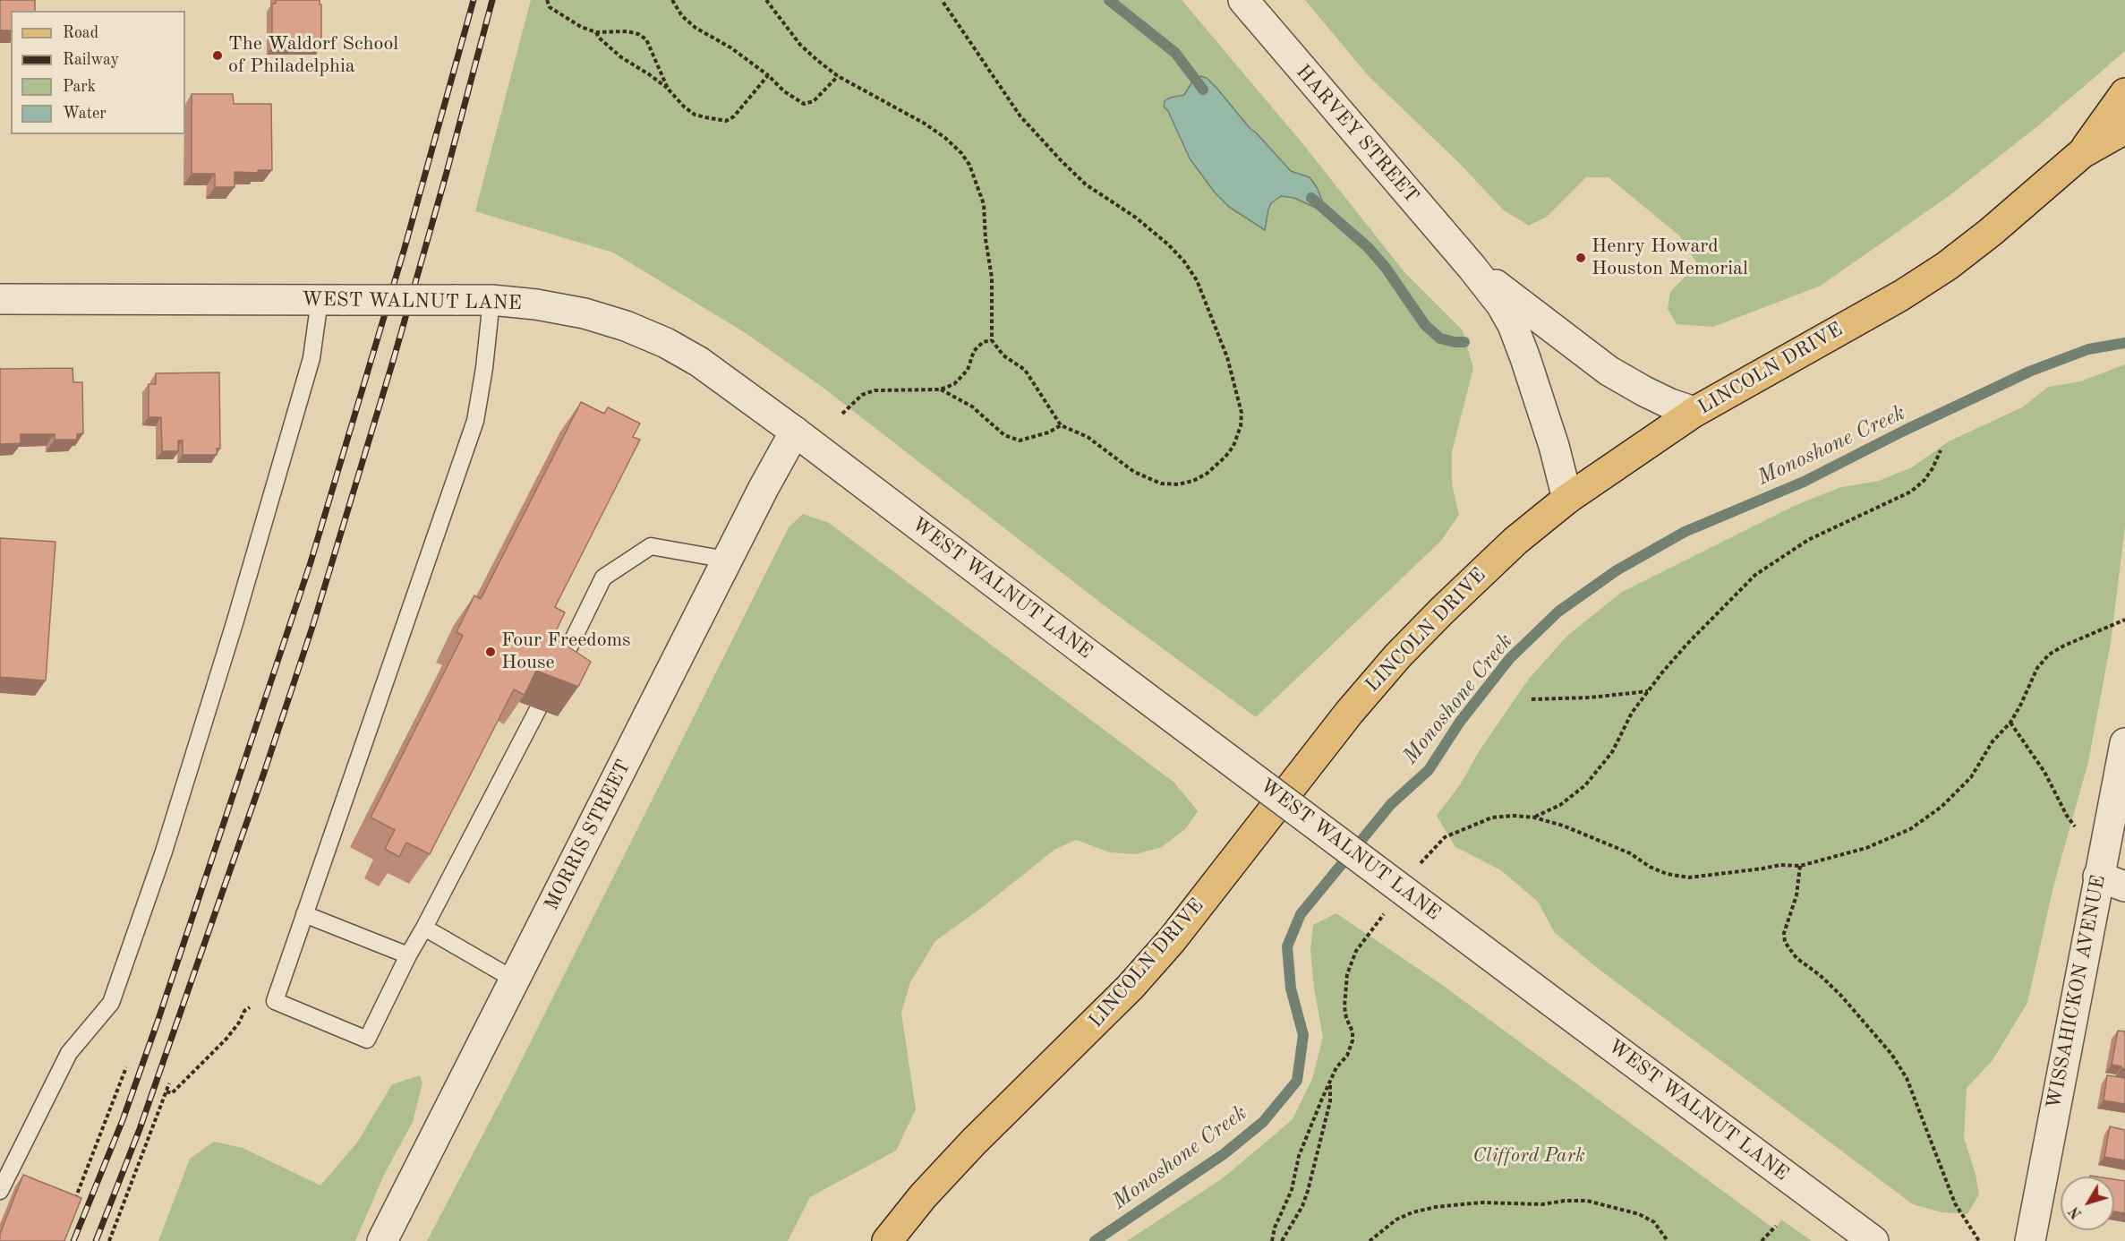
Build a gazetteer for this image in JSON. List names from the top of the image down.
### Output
{
  "streets": {
    "main road": ["LINCOLN DRIVE"],
    "street": [
      "HARVEY STREET",
      "WEST WALNUT LANE",
      "MORRIS STREET",
      "WISSAHICKON AVENUE"
    ]
  },
  "crossings": [
    ["HARVEY STREET", "LINCOLN DRIVE"],
    ["WEST WALNUT LANE", "MORRIS STREET"]
  ],
  "water": ["Monoshone Creek"],
  "parks": ["Clifford Park"],
  "places": ["The Waldorf School of Philadelphia", "Henry Howard Houston Memorial", "Four Freedoms House"],
  "legend": [
    "Road",
    "Railway",
    "Park",
    "Water"
  ],
  "north": "bottom left"
}
